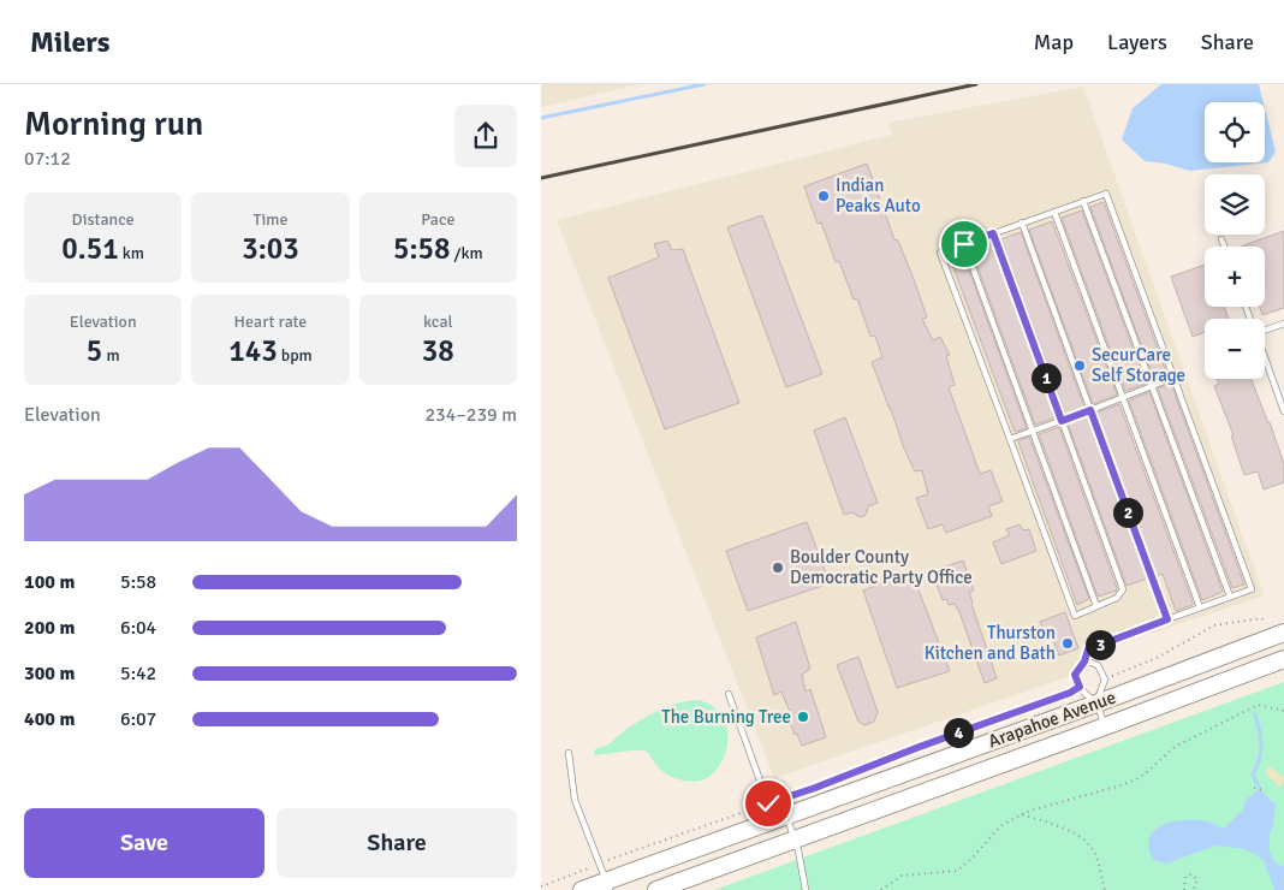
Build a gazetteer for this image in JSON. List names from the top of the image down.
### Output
{
  "streets": {
    "main road": ["Arapahoe Avenue"]
  },
  "places": [
    "Indian Peaks Auto",
    "SecurCare Self Storage",
    "Boulder County Democratic Party Office",
    "Thurston Kitchen and Bath",
    "The Burning Tree"
  ],
  "page": {
    "header": "Milers",
    "nav": ["Map", "Layers", "Share"],
    "heading": ["Morning run", "07:12"],
    "map_buttons": ["+", "−"],
    "stats": [
      ["Distance", "0.51 km"],
      ["Time", "3:03"],
      ["Pace", "5:58 /km"],
      ["Elevation", "5 m"],
      ["Heart rate", "143 bpm"],
      ["kcal", "38"]
    ],
    "pins": [
      "1",
      "2",
      "3",
      "4"
    ],
    "chart": ["Elevation", "234–239 m"],
    "list": [
      {
        "name": "100 m",
        "note": "5:58"
      },
      {
        "name": "200 m",
        "note": "6:04"
      },
      {
        "name": "300 m",
        "note": "5:42"
      },
      {
        "name": "400 m",
        "note": "6:07"
      }
    ],
    "buttons": ["Save", "Share"]
  }
}
